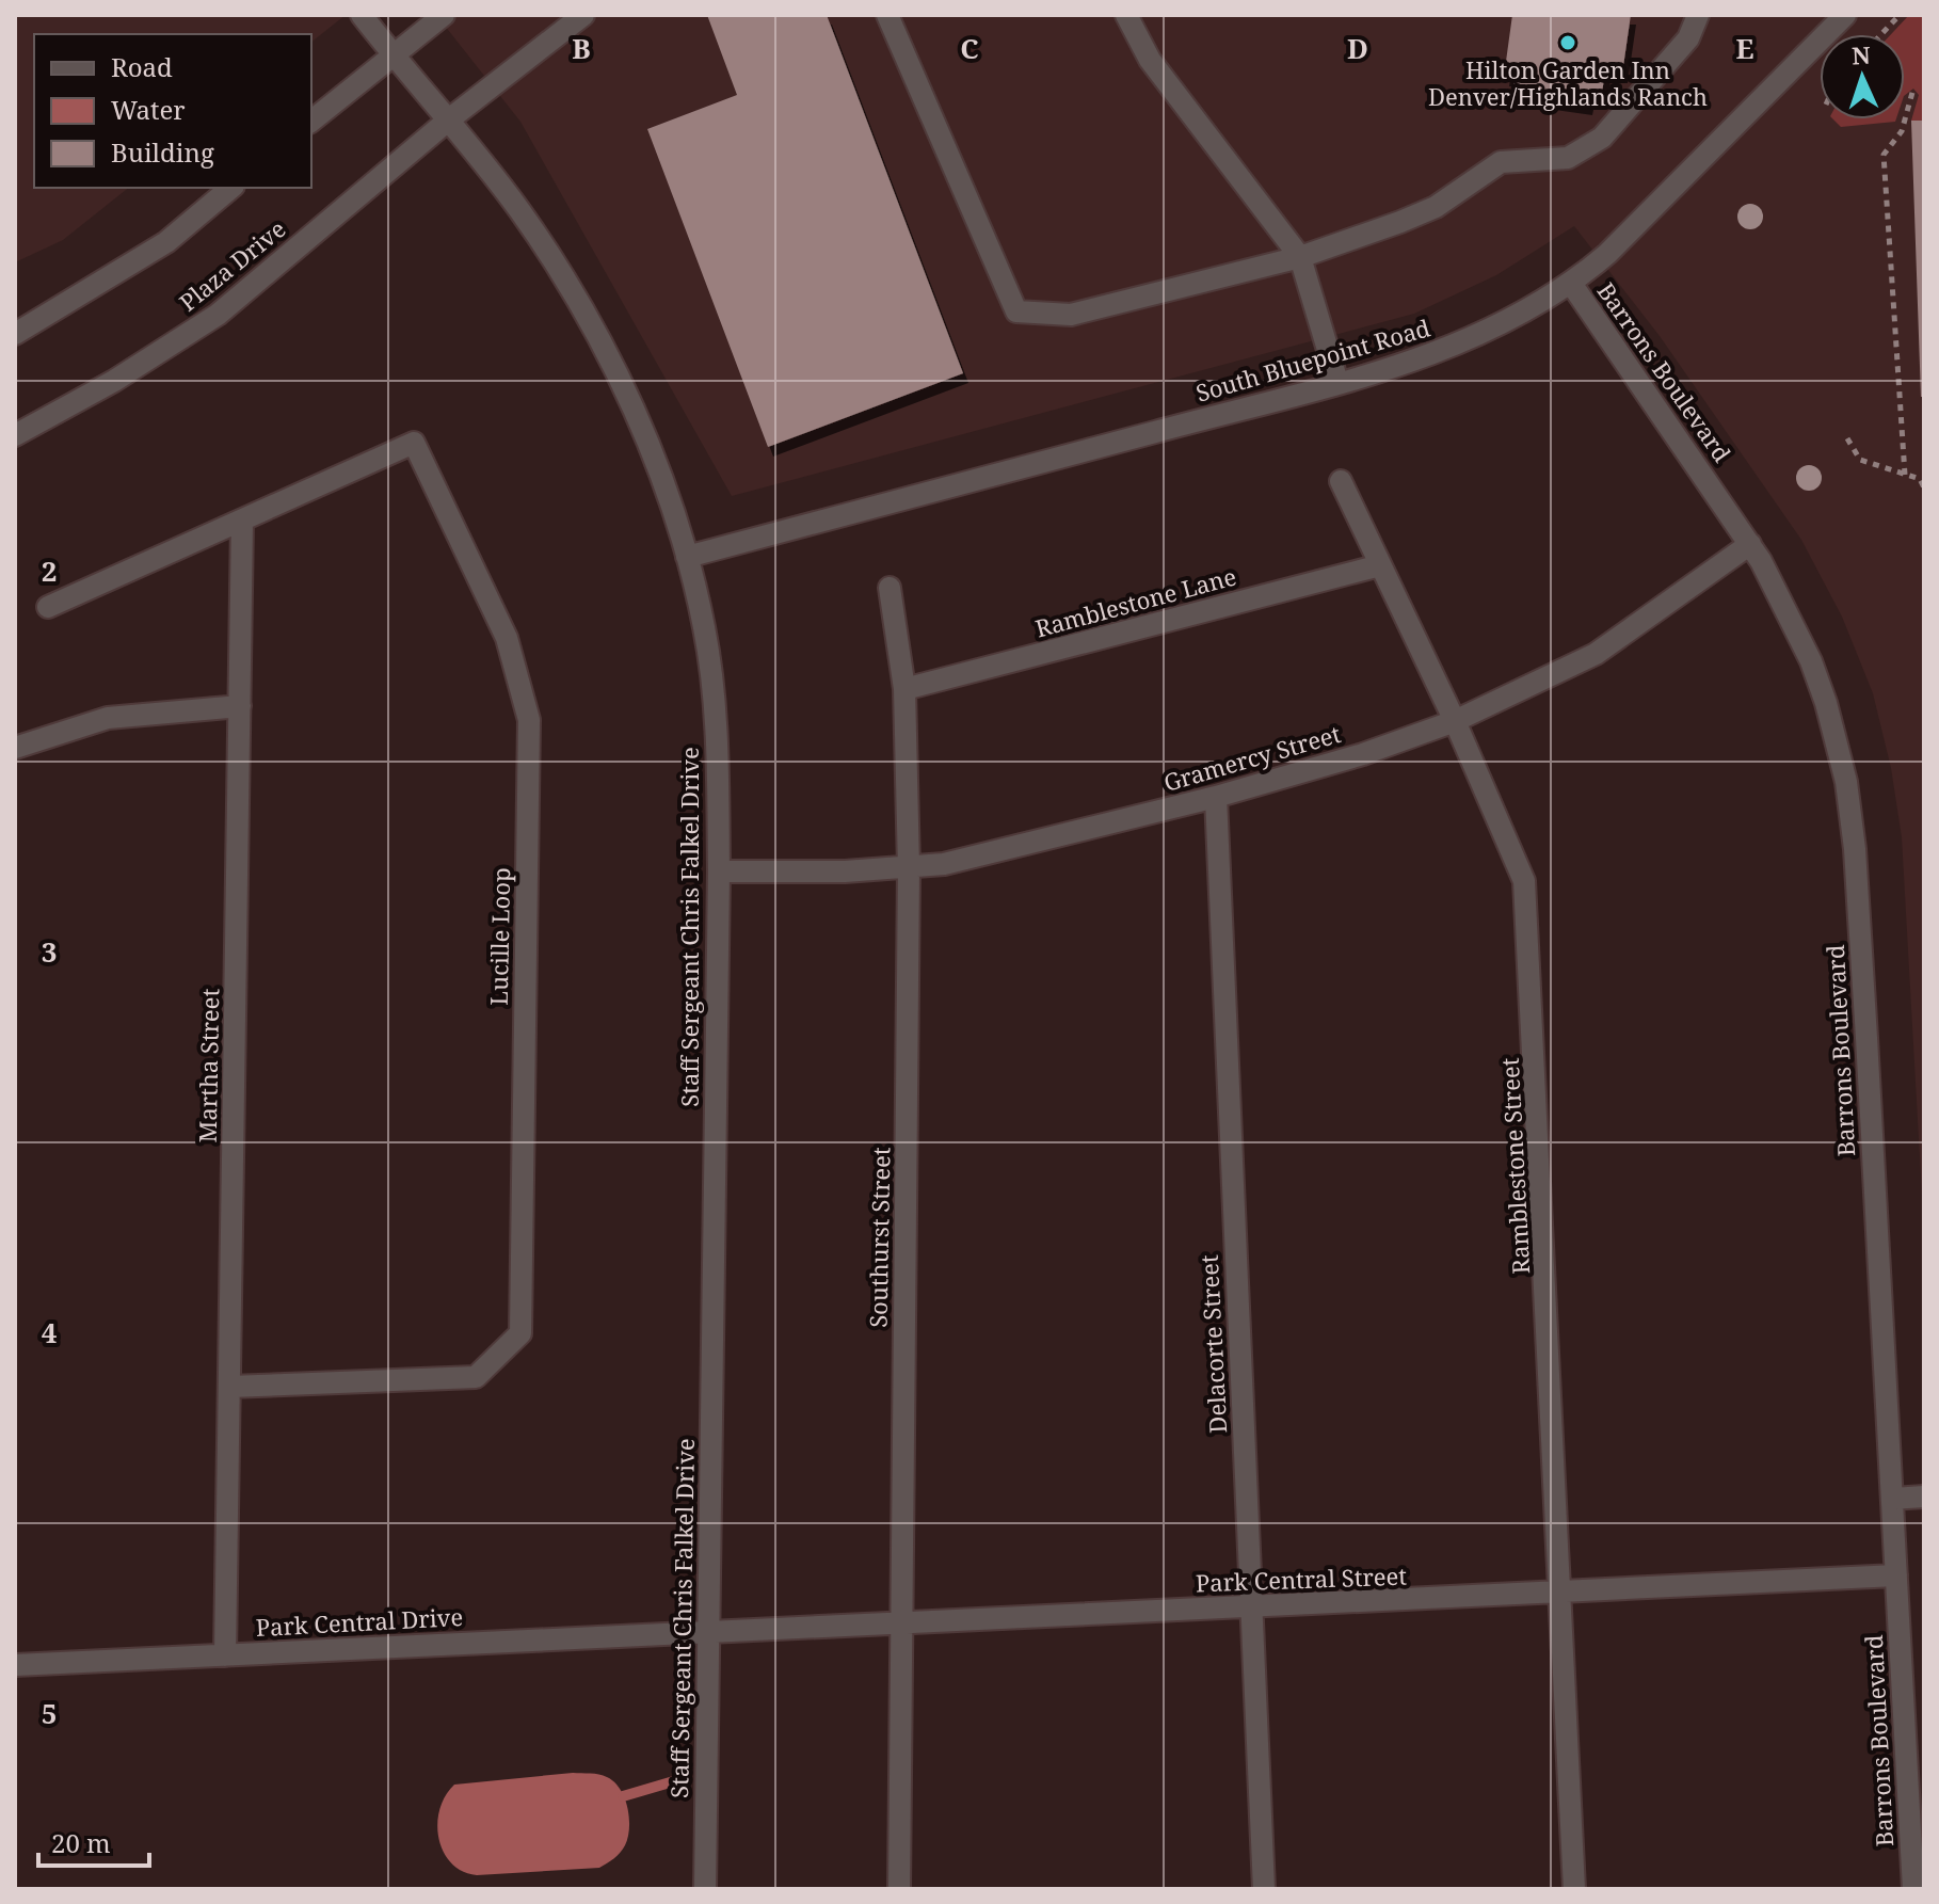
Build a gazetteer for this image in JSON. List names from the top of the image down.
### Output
{
  "streets": {
    "street": [
      "Plaza Drive",
      "South Bluepoint Road",
      "Barrons Boulevard",
      "Ramblestone Lane",
      "Gramercy Street",
      "Staff Sergeant Chris Falkel Drive",
      "Lucille Loop",
      "Martha Street",
      "Ramblestone Street",
      "Southurst Street",
      "Delacorte Street",
      "Park Central Street",
      "Park Central Drive"
    ]
  },
  "crossings": [
    ["Plaza Drive", "Staff Sergeant Chris Falkel Drive"],
    ["South Bluepoint Road", "Barrons Boulevard"],
    ["South Bluepoint Road", "Staff Sergeant Chris Falkel Drive"],
    ["Barrons Boulevard", "Gramercy Street"],
    ["Barrons Boulevard", "Park Central Street"],
    ["Ramblestone Lane", "Ramblestone Street"],
    ["Ramblestone Lane", "Southurst Street"],
    ["Gramercy Street", "Staff Sergeant Chris Falkel Drive"],
    ["Gramercy Street", "Ramblestone Street"],
    ["Gramercy Street", "Southurst Street"],
    ["Gramercy Street", "Delacorte Street"],
    ["Staff Sergeant Chris Falkel Drive", "Park Central Street"],
    ["Staff Sergeant Chris Falkel Drive", "Park Central Drive"],
    ["Lucille Loop", "Martha Street"],
    ["Martha Street", "Park Central Drive"],
    ["Ramblestone Street", "Park Central Street"],
    ["Southurst Street", "Park Central Street"],
    ["Delacorte Street", "Park Central Street"],
    ["Park Central Street", "Park Central Drive"]
  ],
  "places": ["Hilton Garden Inn Denver/Highlands Ranch"],
  "legend": ["Road", "Water", "Building"],
  "scale_bar": "20 m",
  "north": "top",
  "grid": {
    "columns": [
      "B",
      "C",
      "D",
      "E"
    ],
    "rows": [
      "2",
      "3",
      "4",
      "5"
    ]
  }
}
